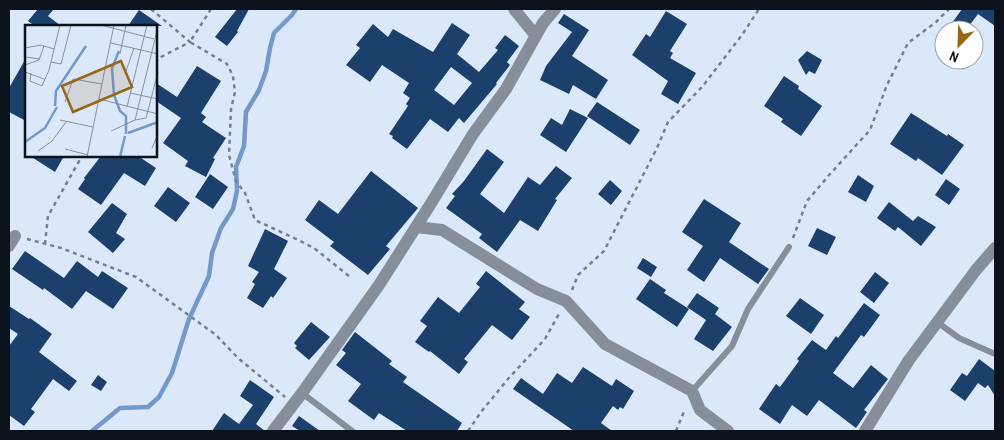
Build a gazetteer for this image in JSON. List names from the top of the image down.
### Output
{
  "north": "bottom left"
}
